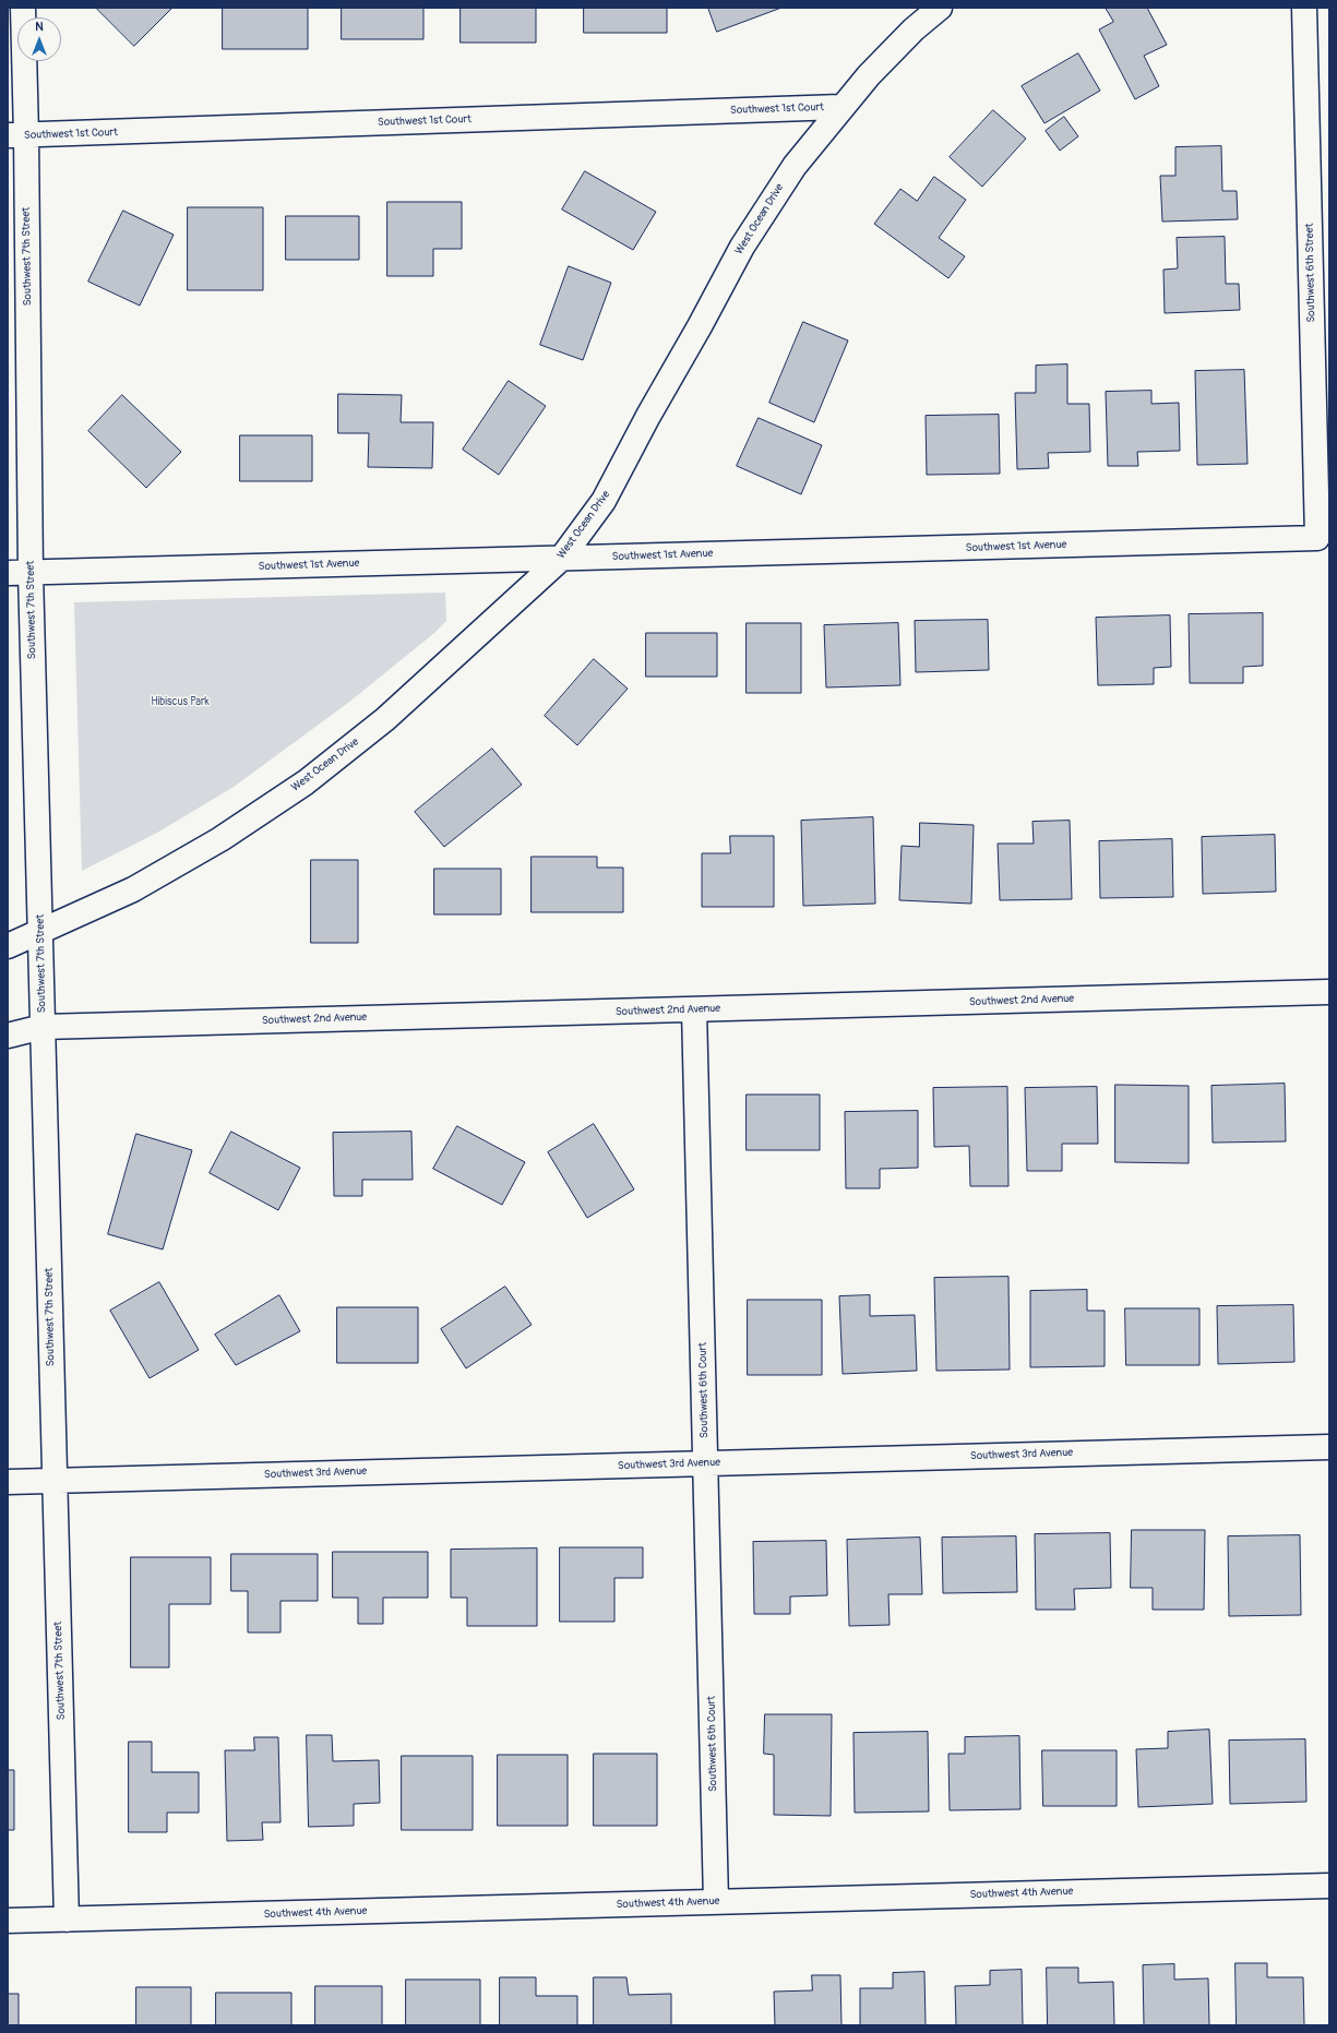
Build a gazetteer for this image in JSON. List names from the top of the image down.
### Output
{
  "streets": {
    "street": [
      "Southwest 1st Court",
      "West Ocean Drive",
      "Southwest 7th Street",
      "Southwest 6th Street",
      "Southwest 1st Avenue",
      "Southwest 2nd Avenue",
      "Southwest 6th Court",
      "Southwest 3rd Avenue",
      "Southwest 4th Avenue"
    ]
  },
  "crossings": [
    ["Southwest 1st Court", "West Ocean Drive"],
    ["Southwest 1st Court", "Southwest 7th Street"],
    ["West Ocean Drive", "Southwest 7th Street"],
    ["West Ocean Drive", "Southwest 1st Avenue"],
    ["Southwest 7th Street", "Southwest 1st Avenue"],
    ["Southwest 7th Street", "Southwest 2nd Avenue"],
    ["Southwest 7th Street", "Southwest 3rd Avenue"],
    ["Southwest 7th Street", "Southwest 4th Avenue"],
    ["Southwest 6th Street", "Southwest 1st Avenue"],
    ["Southwest 2nd Avenue", "Southwest 6th Court"],
    ["Southwest 6th Court", "Southwest 3rd Avenue"],
    ["Southwest 6th Court", "Southwest 4th Avenue"]
  ],
  "parks": ["Hibiscus Park"],
  "north": "top"
}
